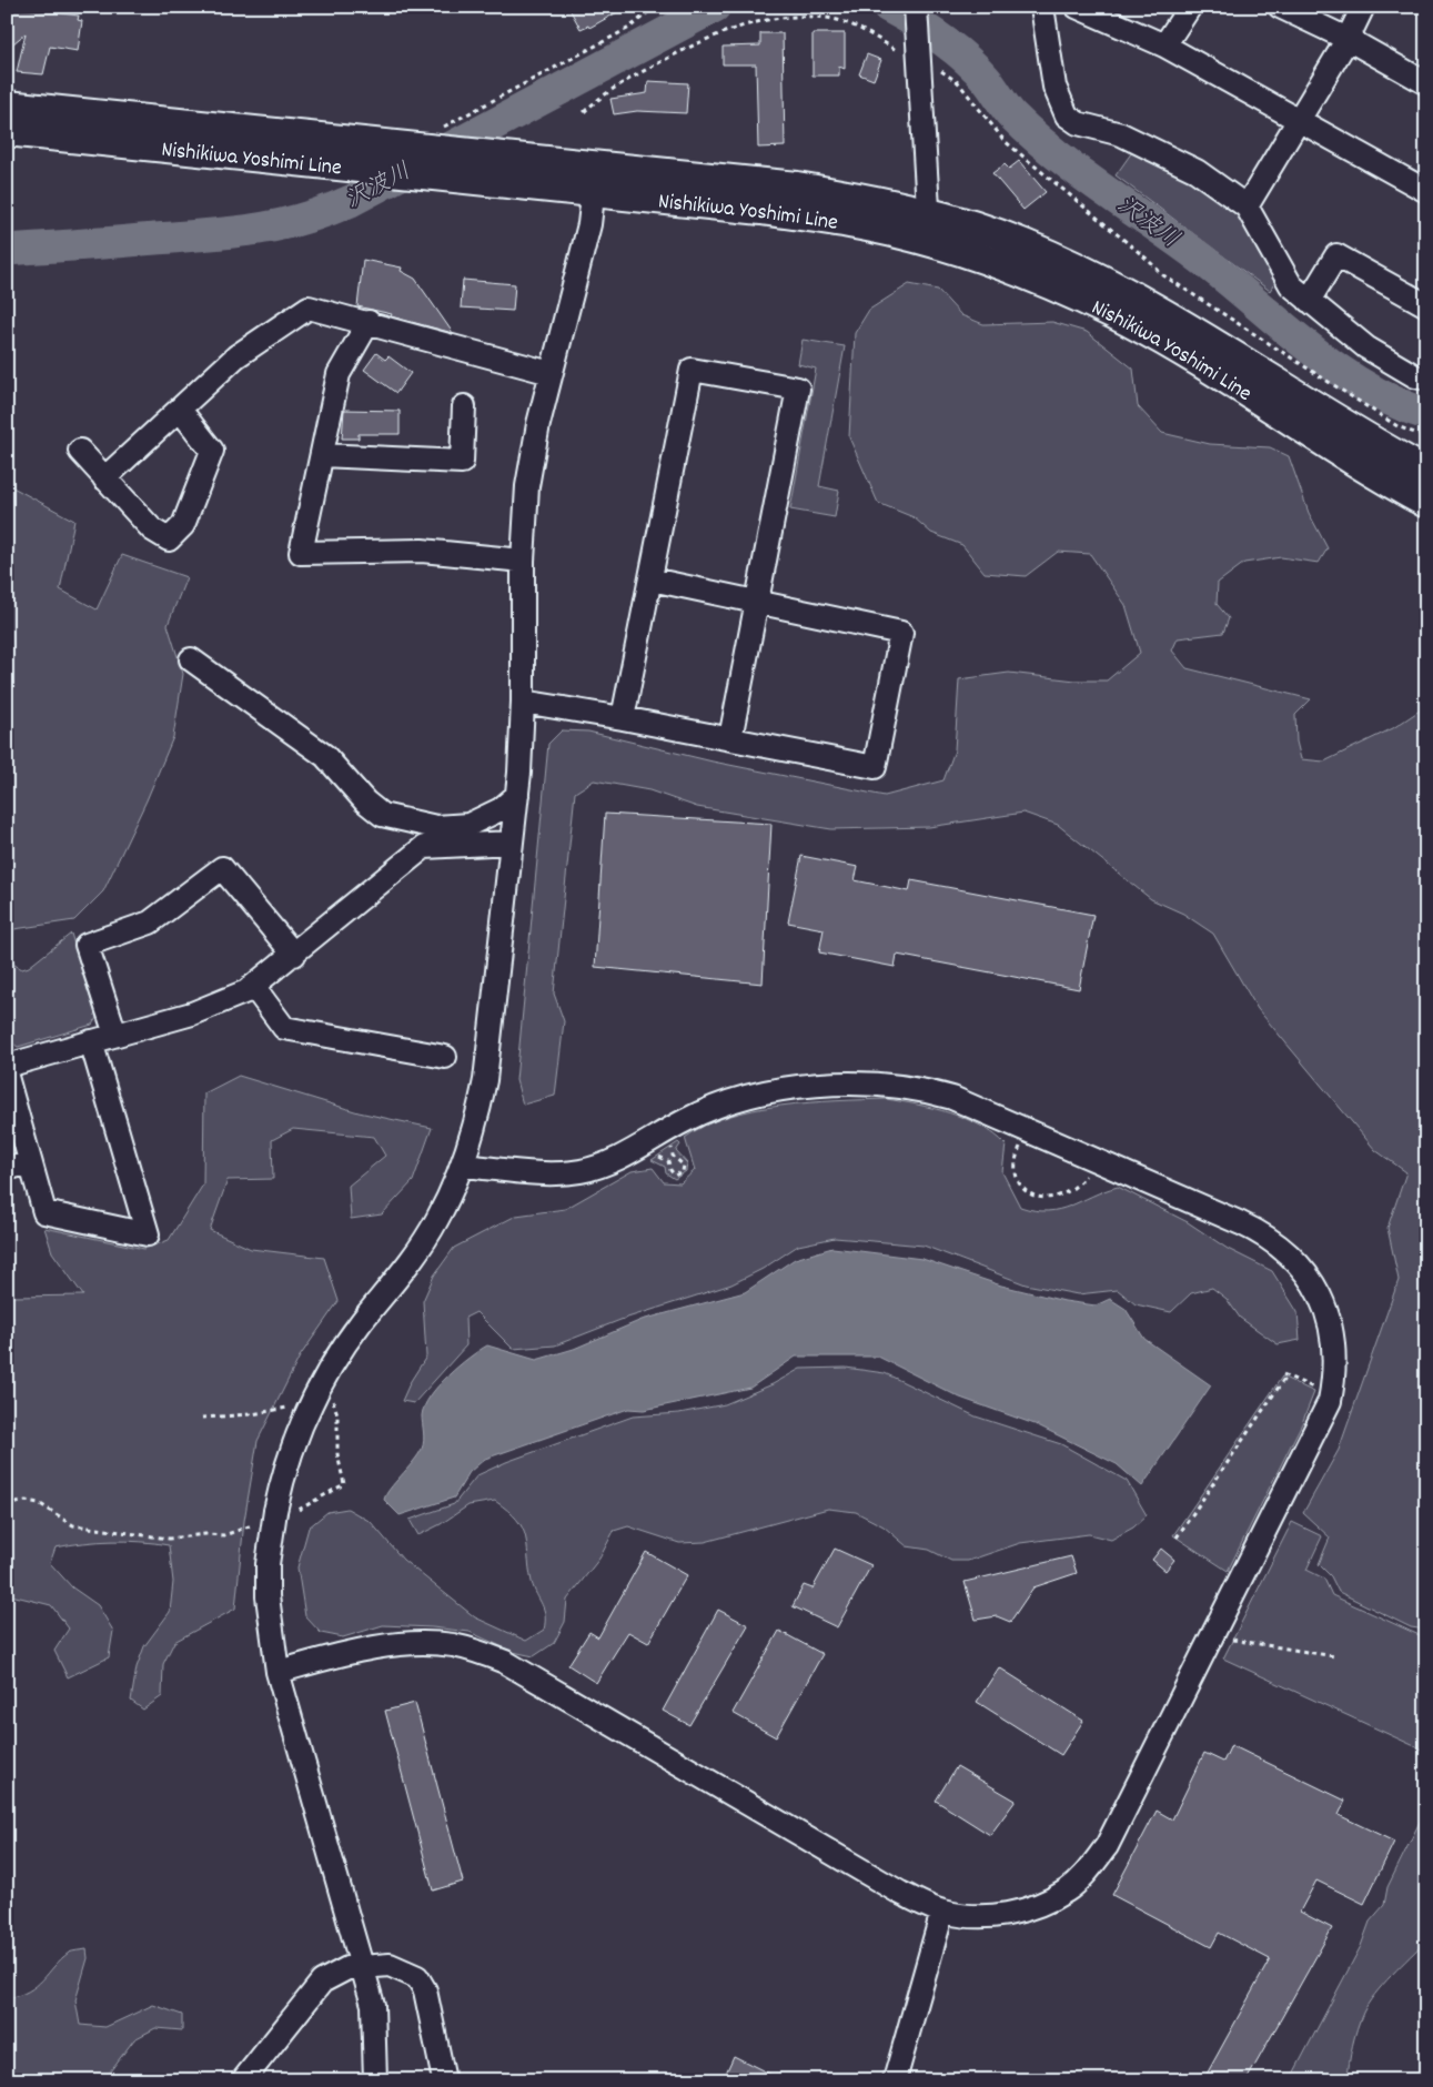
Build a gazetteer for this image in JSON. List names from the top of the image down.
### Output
{
  "streets": {
    "main road": ["Nishikiwa Yoshimi Line"]
  },
  "water": ["沢波川"]
}
